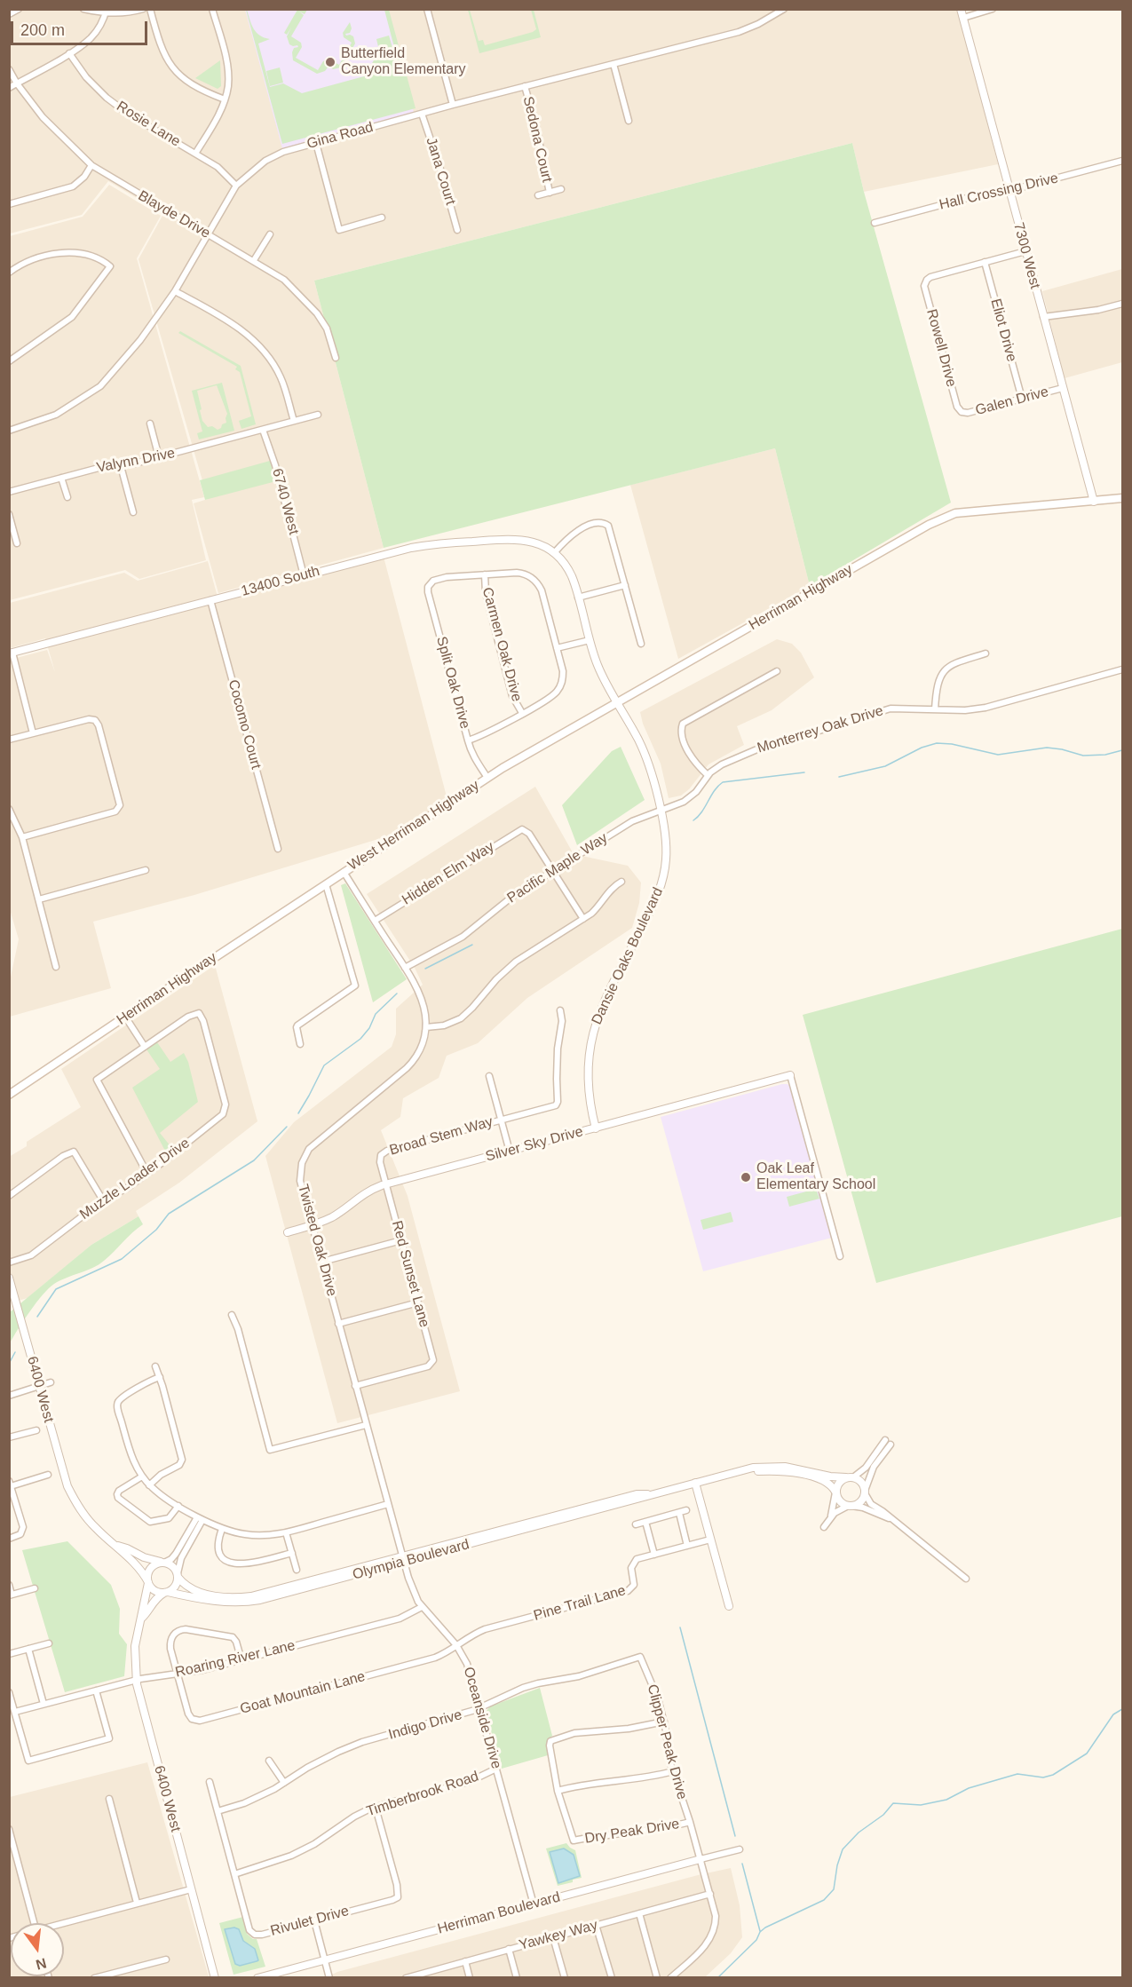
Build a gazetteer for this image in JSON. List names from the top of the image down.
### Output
{
  "streets": {
    "main road": ["Herriman Highway", "West Herriman Highway"],
    "street": [
      "Rosie Lane",
      "Gina Road",
      "Sedona Court",
      "Jana Court",
      "Hall Crossing Drive",
      "Blayde Drive",
      "7300 West",
      "Eliot Drive",
      "Rowell Drive",
      "Galen Drive",
      "Valynn Drive",
      "6740 West",
      "13400 South",
      "Carmen Oak Drive",
      "Split Oak Drive",
      "Cocomo Court",
      "Monterrey Oak Drive",
      "Pacific Maple Way",
      "Hidden Elm Way",
      "Dansie Oaks Boulevard",
      "Broad Stem Way",
      "Silver Sky Drive",
      "Muzzle Loader Drive",
      "Twisted Oak Drive",
      "Red Sunset Lane",
      "6400 West",
      "Olympia Boulevard",
      "Pine Trail Lane",
      "Roaring River Lane",
      "Goat Mountain Lane",
      "Oceanside Drive",
      "Indigo Drive",
      "Clipper Peak Drive",
      "Timberbrook Road",
      "Dry Peak Drive",
      "Herriman Boulevard",
      "Rivulet Drive",
      "Yawkey Way"
    ]
  },
  "crossings": [
    ["Rosie Lane", "Gina Road"],
    ["Gina Road", "Sedona Court"],
    ["Gina Road", "Jana Court"],
    ["Gina Road", "Blayde Drive"],
    ["Hall Crossing Drive", "7300 West"],
    ["7300 West", "Galen Drive"],
    ["7300 West", "Herriman Highway"],
    ["Eliot Drive", "Rowell Drive"],
    ["Eliot Drive", "Galen Drive"],
    ["Rowell Drive", "Galen Drive"],
    ["Valynn Drive", "6740 West"],
    ["6740 West", "13400 South"],
    ["13400 South", "Cocomo Court"],
    ["13400 South", "Dansie Oaks Boulevard"],
    ["Herriman Highway", "West Herriman Highway"],
    ["Herriman Highway", "Dansie Oaks Boulevard"],
    ["Carmen Oak Drive", "Split Oak Drive"],
    ["Split Oak Drive", "West Herriman Highway"],
    ["Monterrey Oak Drive", "Pacific Maple Way"],
    ["Monterrey Oak Drive", "Dansie Oaks Boulevard"],
    ["West Herriman Highway", "Twisted Oak Drive"],
    ["Pacific Maple Way", "Hidden Elm Way"],
    ["Pacific Maple Way", "Dansie Oaks Boulevard"],
    ["Pacific Maple Way", "Twisted Oak Drive"],
    ["Hidden Elm Way", "Twisted Oak Drive"],
    ["Dansie Oaks Boulevard", "Silver Sky Drive"],
    ["Broad Stem Way", "Silver Sky Drive"],
    ["Broad Stem Way", "Red Sunset Lane"],
    ["Silver Sky Drive", "Twisted Oak Drive"],
    ["Silver Sky Drive", "Red Sunset Lane"],
    ["Twisted Oak Drive", "Red Sunset Lane"],
    ["Twisted Oak Drive", "Oceanside Drive"],
    ["6400 West", "Olympia Boulevard"],
    ["6400 West", "Roaring River Lane"],
    ["Olympia Boulevard", "Oceanside Drive"],
    ["Pine Trail Lane", "Goat Mountain Lane"],
    ["Pine Trail Lane", "Oceanside Drive"],
    ["Roaring River Lane", "Goat Mountain Lane"],
    ["Roaring River Lane", "Oceanside Drive"],
    ["Goat Mountain Lane", "Oceanside Drive"],
    ["Oceanside Drive", "Indigo Drive"],
    ["Oceanside Drive", "Timberbrook Road"],
    ["Oceanside Drive", "Herriman Boulevard"],
    ["Indigo Drive", "Clipper Peak Drive"],
    ["Indigo Drive", "Rivulet Drive"],
    ["Clipper Peak Drive", "Dry Peak Drive"],
    ["Clipper Peak Drive", "Herriman Boulevard"],
    ["Clipper Peak Drive", "Yawkey Way"],
    ["Timberbrook Road", "Rivulet Drive"]
  ],
  "places": ["Butterfield Canyon Elementary", "Oak Leaf Elementary School"],
  "scale_bar": "200 m",
  "north": "bottom"
}
